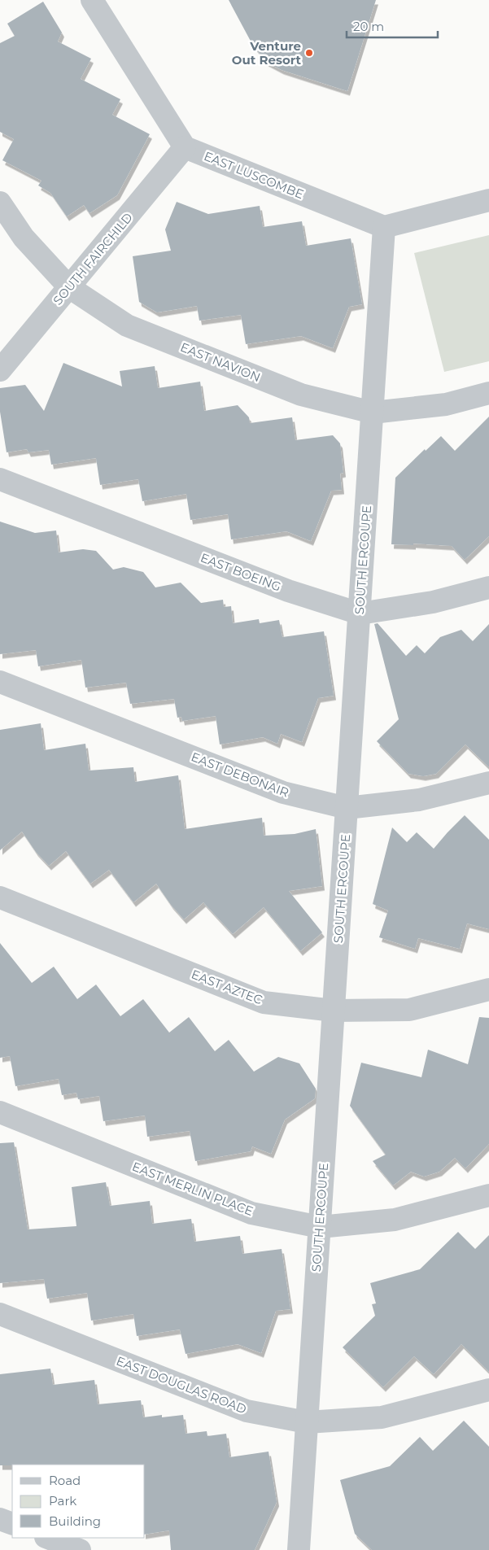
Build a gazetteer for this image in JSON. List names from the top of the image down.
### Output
{
  "streets": {
    "lane": [
      "EAST LUSCOMBE",
      "SOUTH FAIRCHILD",
      "EAST NAVION",
      "SOUTH ERCOUPE",
      "EAST BOEING",
      "EAST DEBONAIR",
      "EAST AZTEC",
      "EAST MERLIN PLACE",
      "EAST DOUGLAS ROAD"
    ]
  },
  "crossings": [
    ["EAST LUSCOMBE", "SOUTH FAIRCHILD"],
    ["EAST LUSCOMBE", "SOUTH ERCOUPE"],
    ["SOUTH FAIRCHILD", "EAST NAVION"],
    ["EAST NAVION", "SOUTH ERCOUPE"],
    ["SOUTH ERCOUPE", "EAST BOEING"],
    ["SOUTH ERCOUPE", "EAST DEBONAIR"],
    ["SOUTH ERCOUPE", "EAST AZTEC"],
    ["SOUTH ERCOUPE", "EAST MERLIN PLACE"],
    ["SOUTH ERCOUPE", "EAST DOUGLAS ROAD"]
  ],
  "places": ["Venture Out Resort"],
  "legend": ["Road", "Park", "Building"],
  "scale_bar": "20 m"
}
